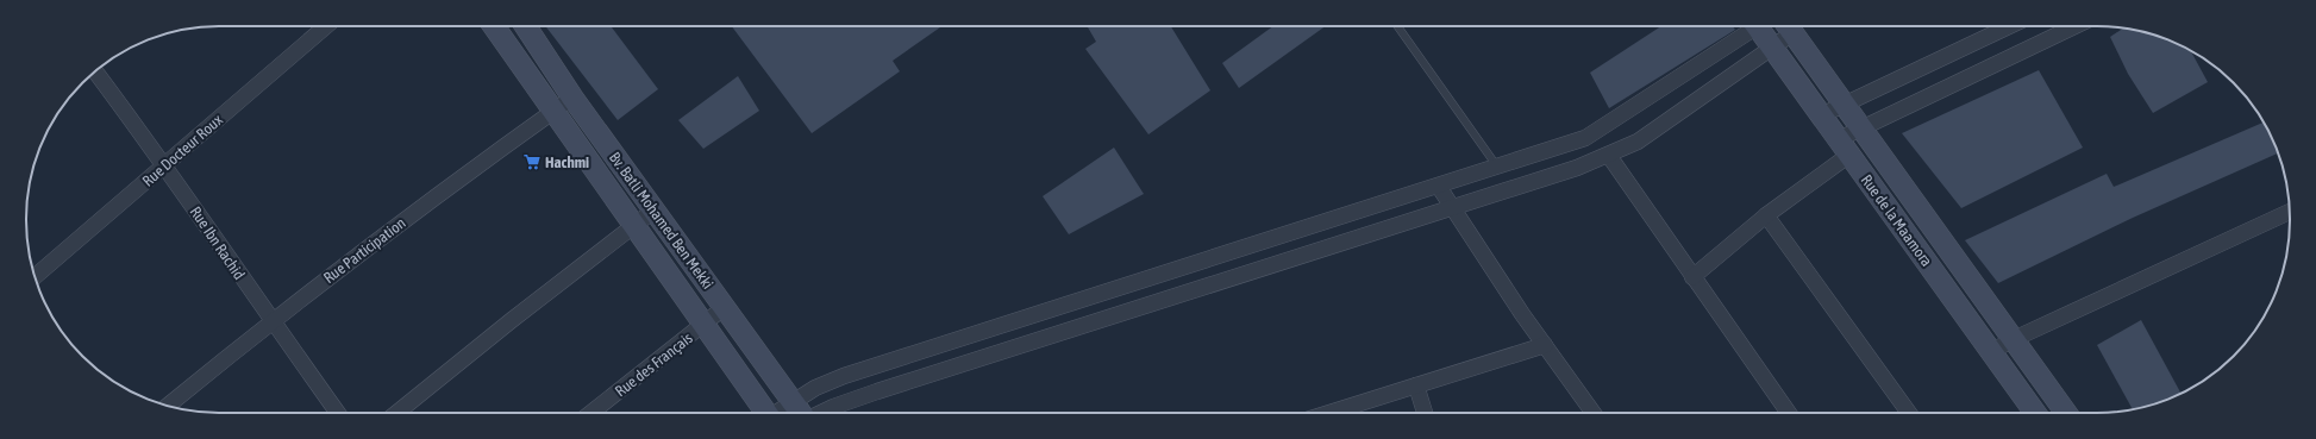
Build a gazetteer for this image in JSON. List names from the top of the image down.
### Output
{
  "streets": {
    "street": [
      "Rue Docteur Roux",
      "Bv. Batli Mohamed Ben Mekki",
      "Rue de la Maamora",
      "Rue Ibn Rachid",
      "Rue Participation",
      "Rue des Français"
    ]
  },
  "crossings": [
    ["Rue Docteur Roux", "Rue Ibn Rachid"],
    ["Bv. Batli Mohamed Ben Mekki", "Rue Participation"],
    ["Bv. Batli Mohamed Ben Mekki", "Rue des Français"],
    ["Rue Ibn Rachid", "Rue Participation"]
  ],
  "places": {
    "supermarket": ["Hachmi"]
  }
}
